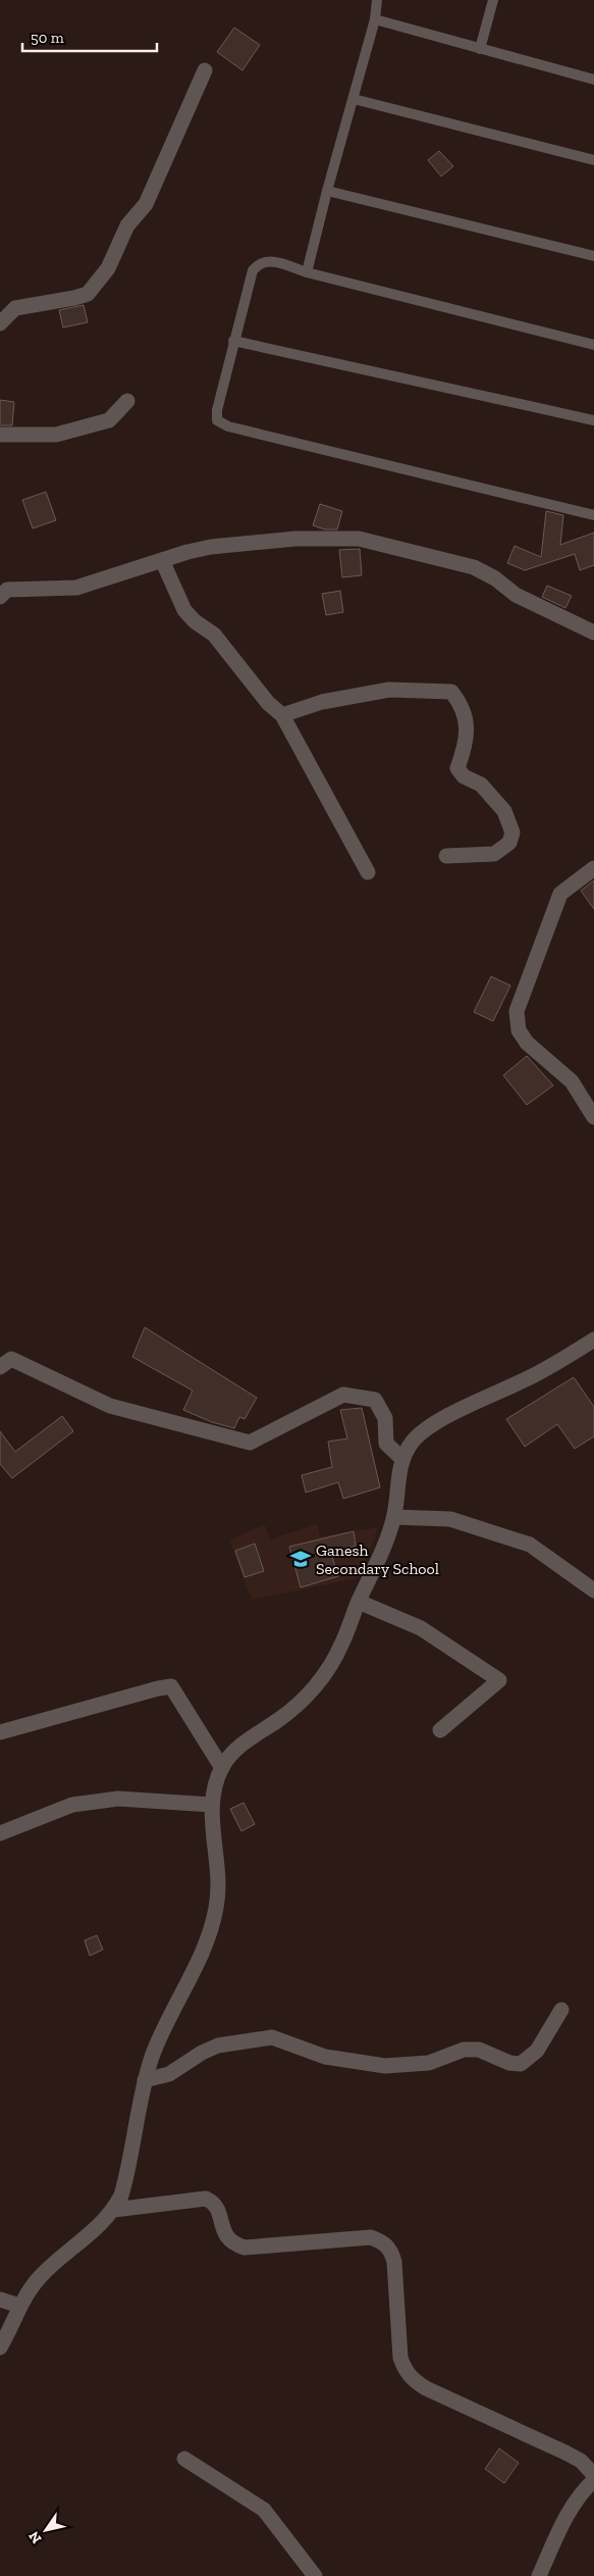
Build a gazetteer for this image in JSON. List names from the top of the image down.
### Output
{
  "places": {
    "school or university": ["Ganesh Secondary School"]
  },
  "scale_bar": "50 m",
  "north": "bottom left"
}
